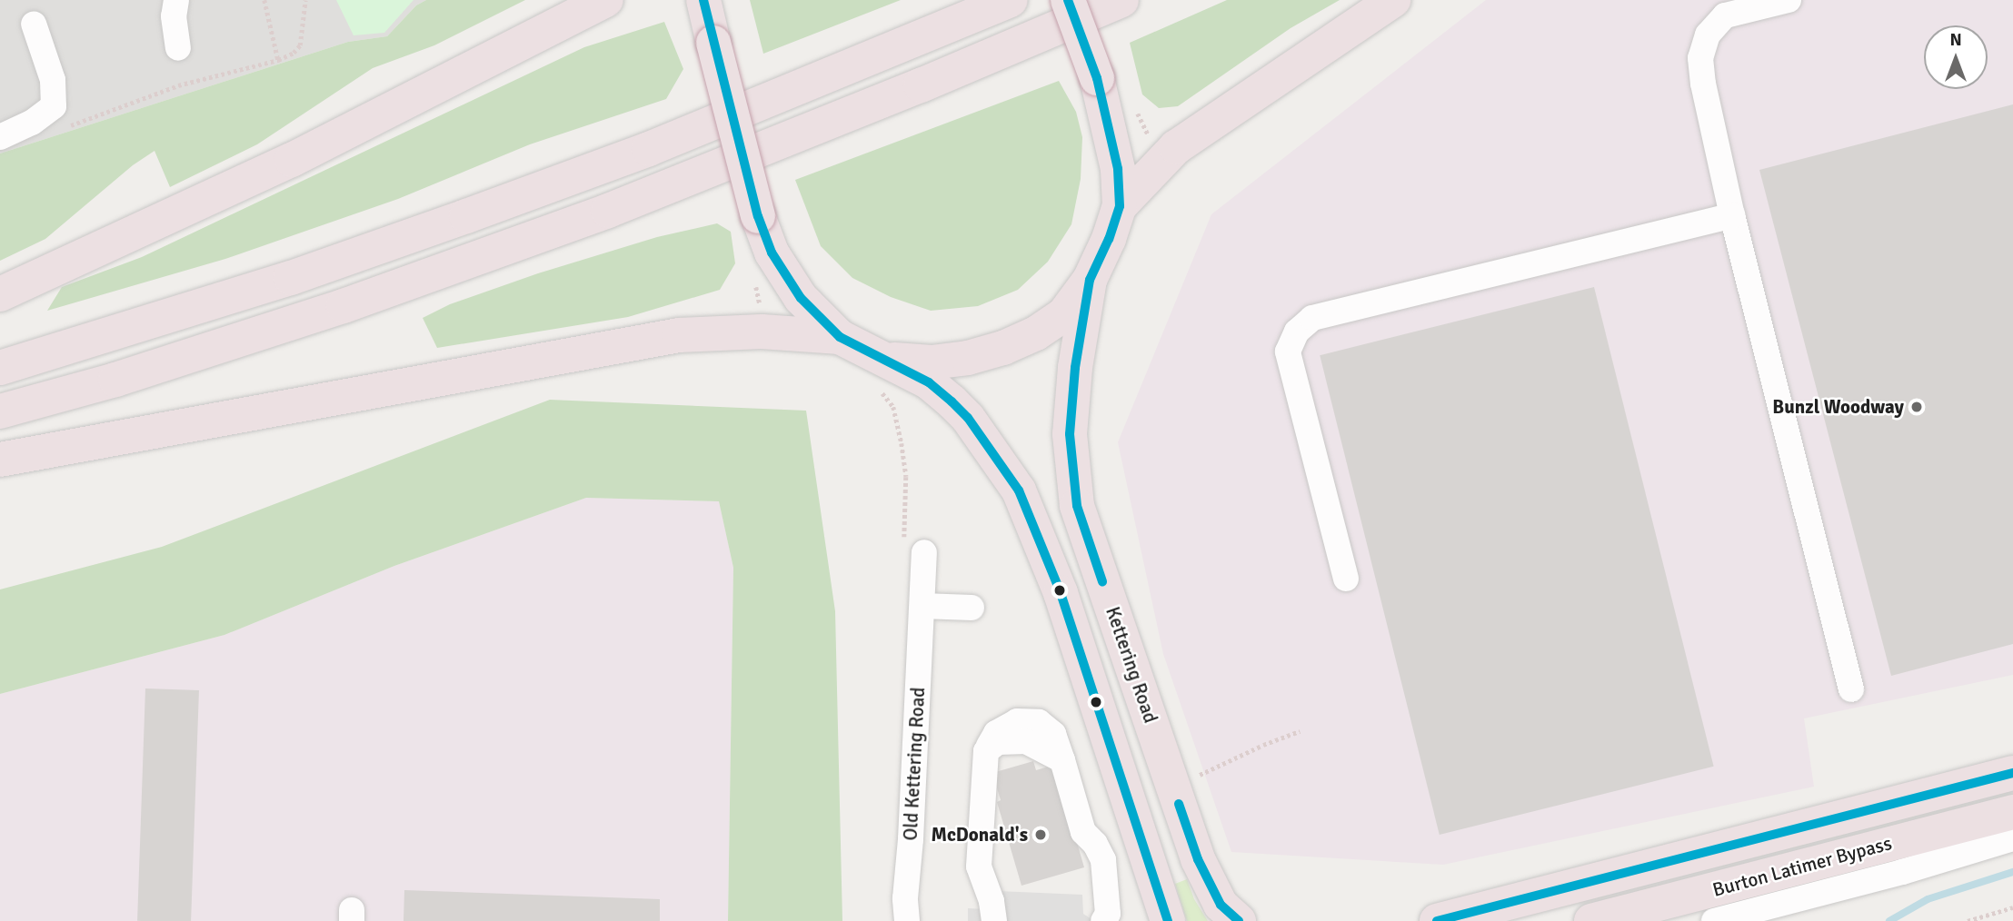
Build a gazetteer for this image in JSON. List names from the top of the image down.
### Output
{
  "streets": {
    "highway": ["Kettering Road", "Burton Latimer Bypass"],
    "street": ["Old Kettering Road"]
  },
  "places": ["Bunzl Woodway", "McDonald's"],
  "north": "top"
}
